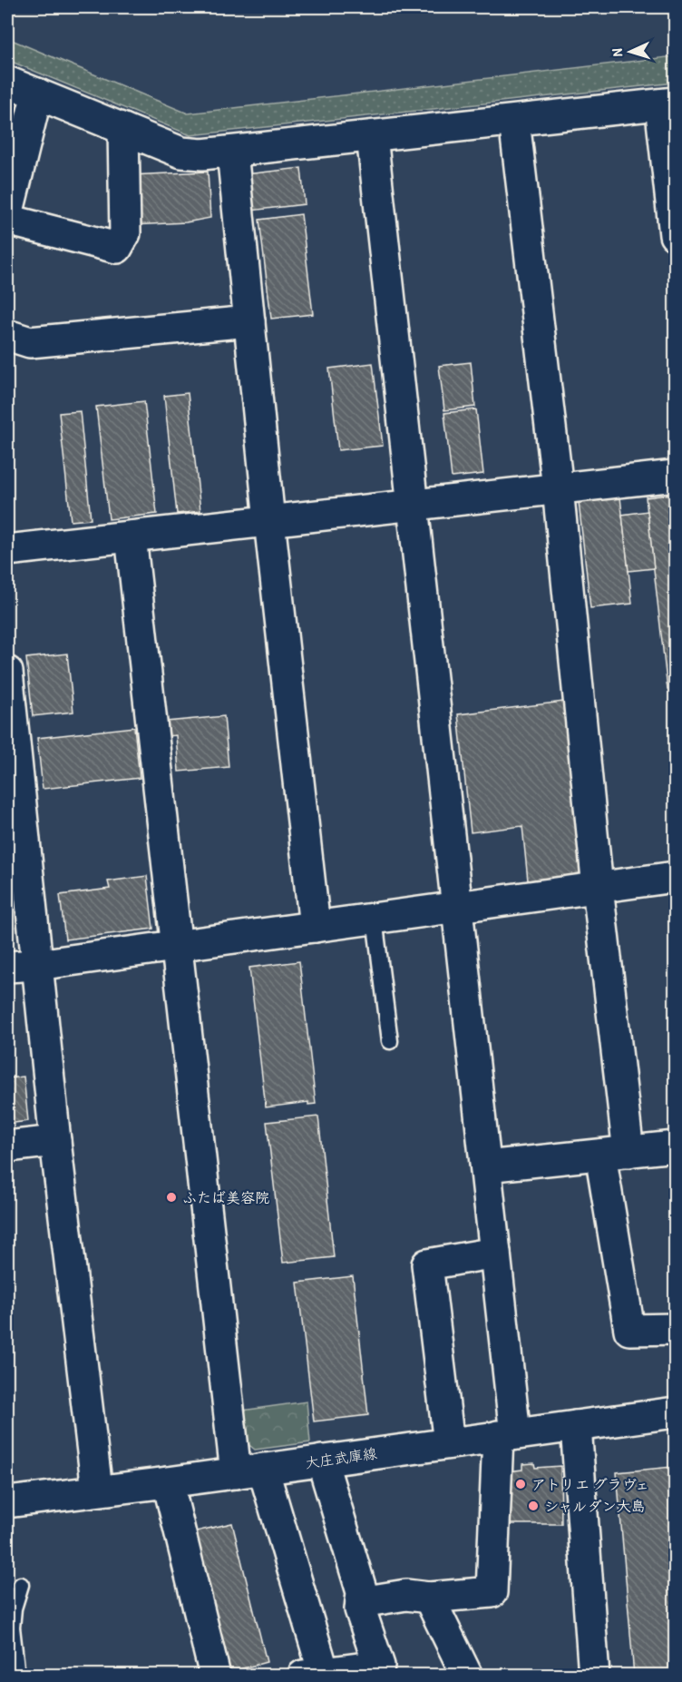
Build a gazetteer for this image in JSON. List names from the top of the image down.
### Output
{
  "streets": {
    "street": ["大庄武庫線"]
  },
  "places": ["ふたば美容院", "アトリエ グラヴェ", "シャルダン大島"],
  "north": "left"
}
